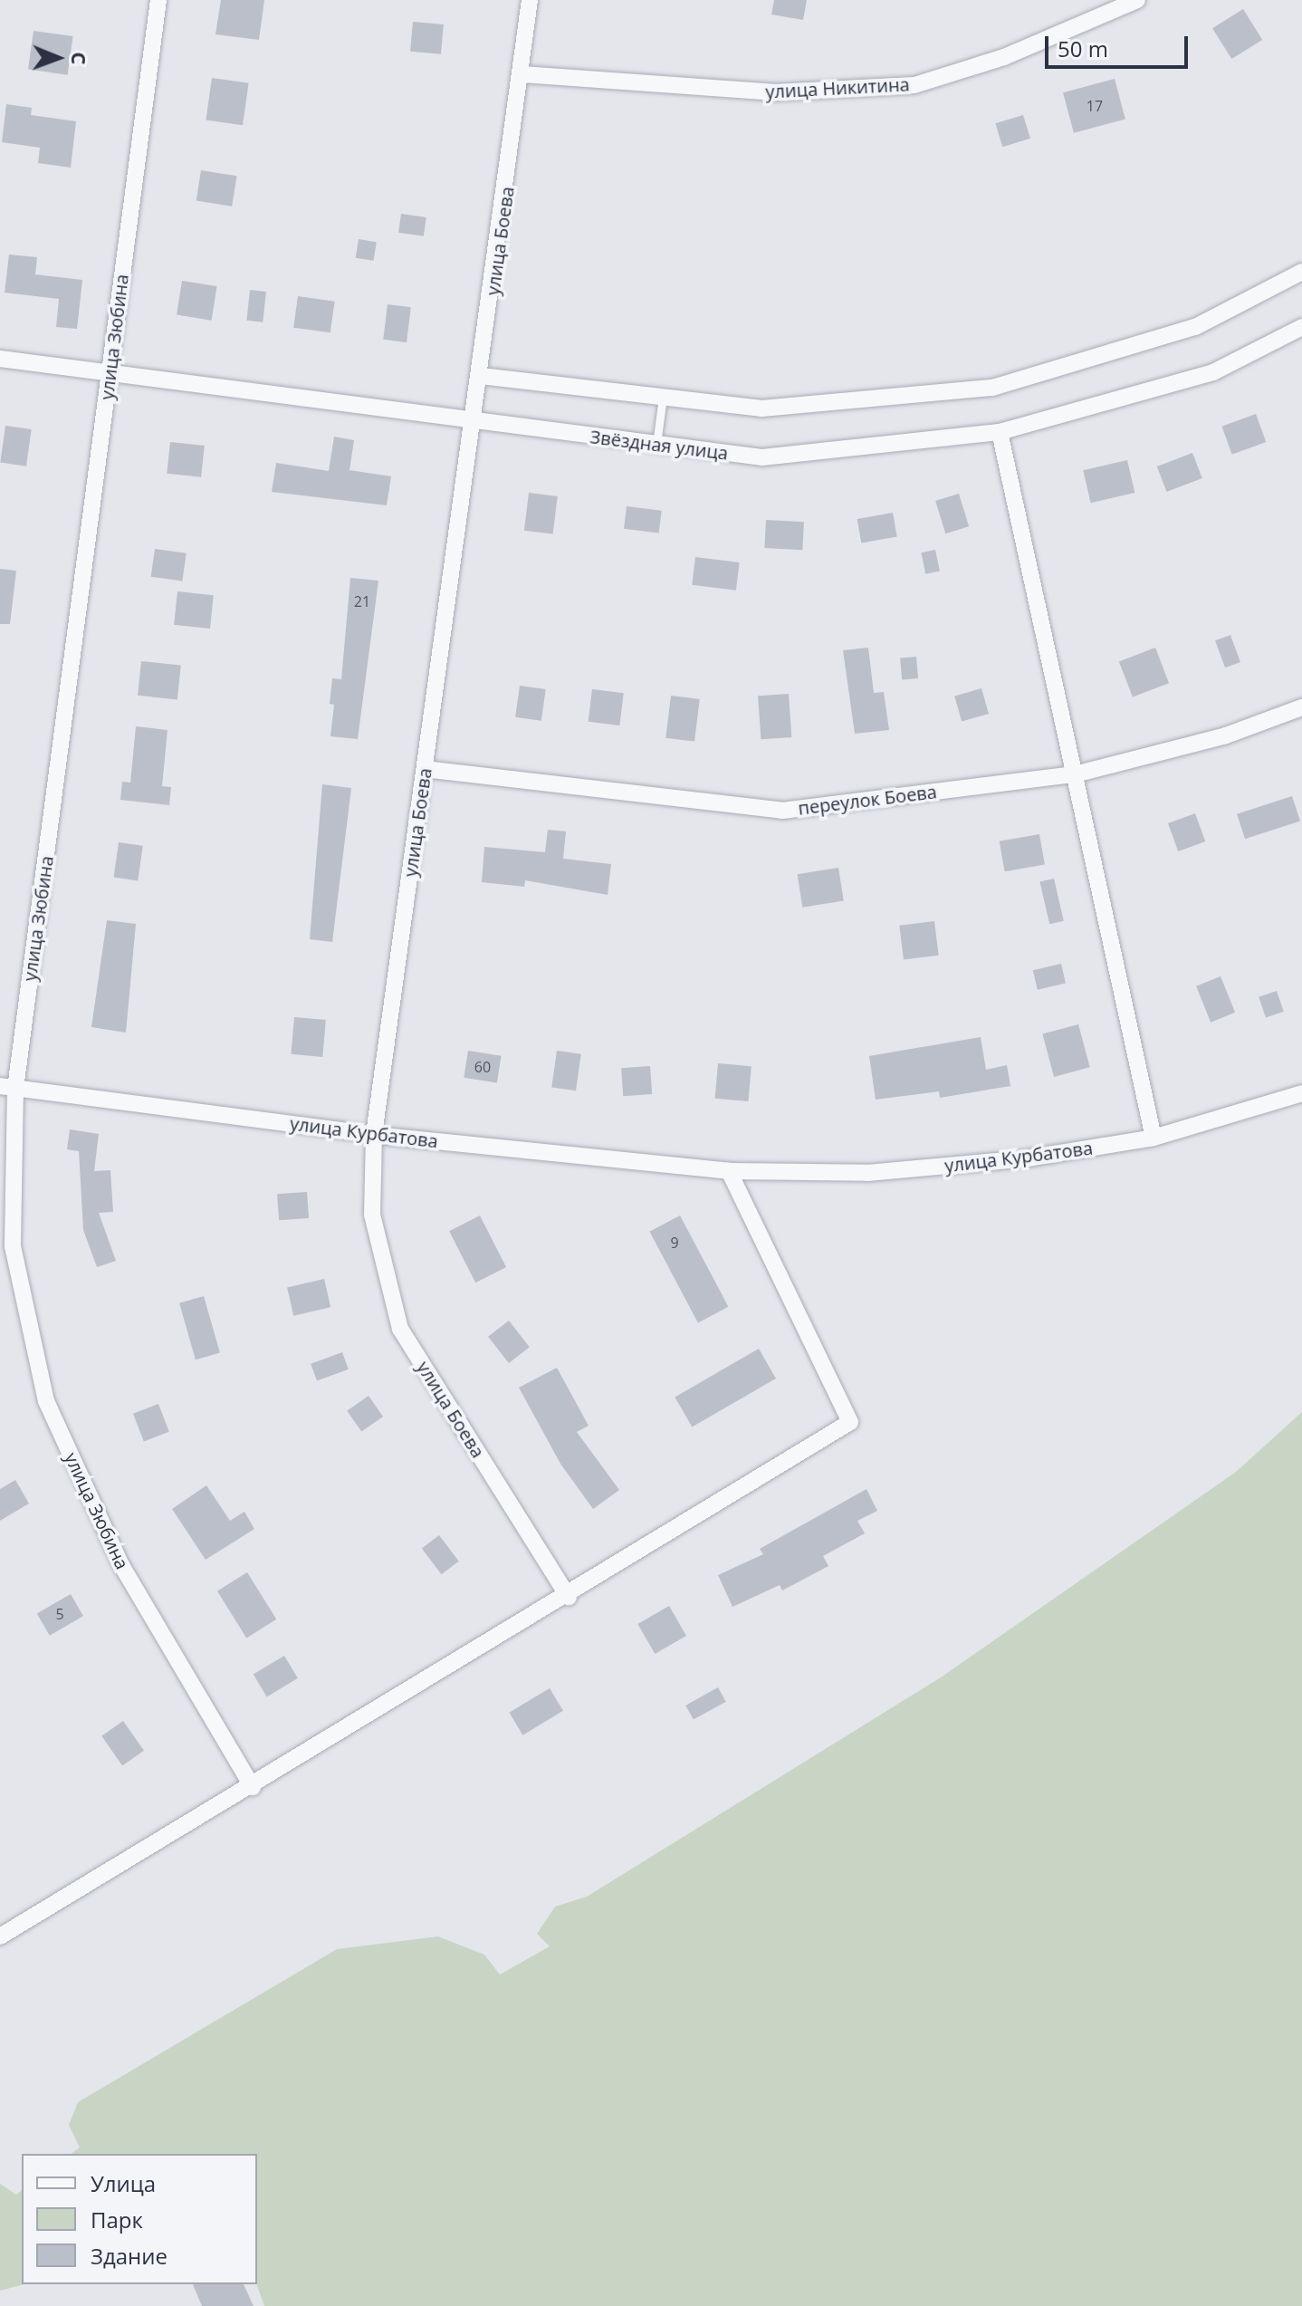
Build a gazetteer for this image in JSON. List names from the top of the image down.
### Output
{
  "streets": {
    "street": [
      "улица Никитина",
      "улица Боева",
      "улица Зюбина",
      "Звёздная улица",
      "переулок Боева",
      "улица Курбатова"
    ]
  },
  "crossings": [
    ["улица Никитина", "улица Боева"],
    ["улица Боева", "Звёздная улица"],
    ["улица Боева", "переулок Боева"],
    ["улица Боева", "улица Курбатова"],
    ["улица Зюбина", "Звёздная улица"],
    ["улица Зюбина", "улица Курбатова"]
  ],
  "house_numbers": [
    "17",
    "21",
    "60",
    "9",
    "5"
  ],
  "legend": ["Улица", "Парк", "Здание"],
  "scale_bar": "50 m",
  "north": "right"
}
